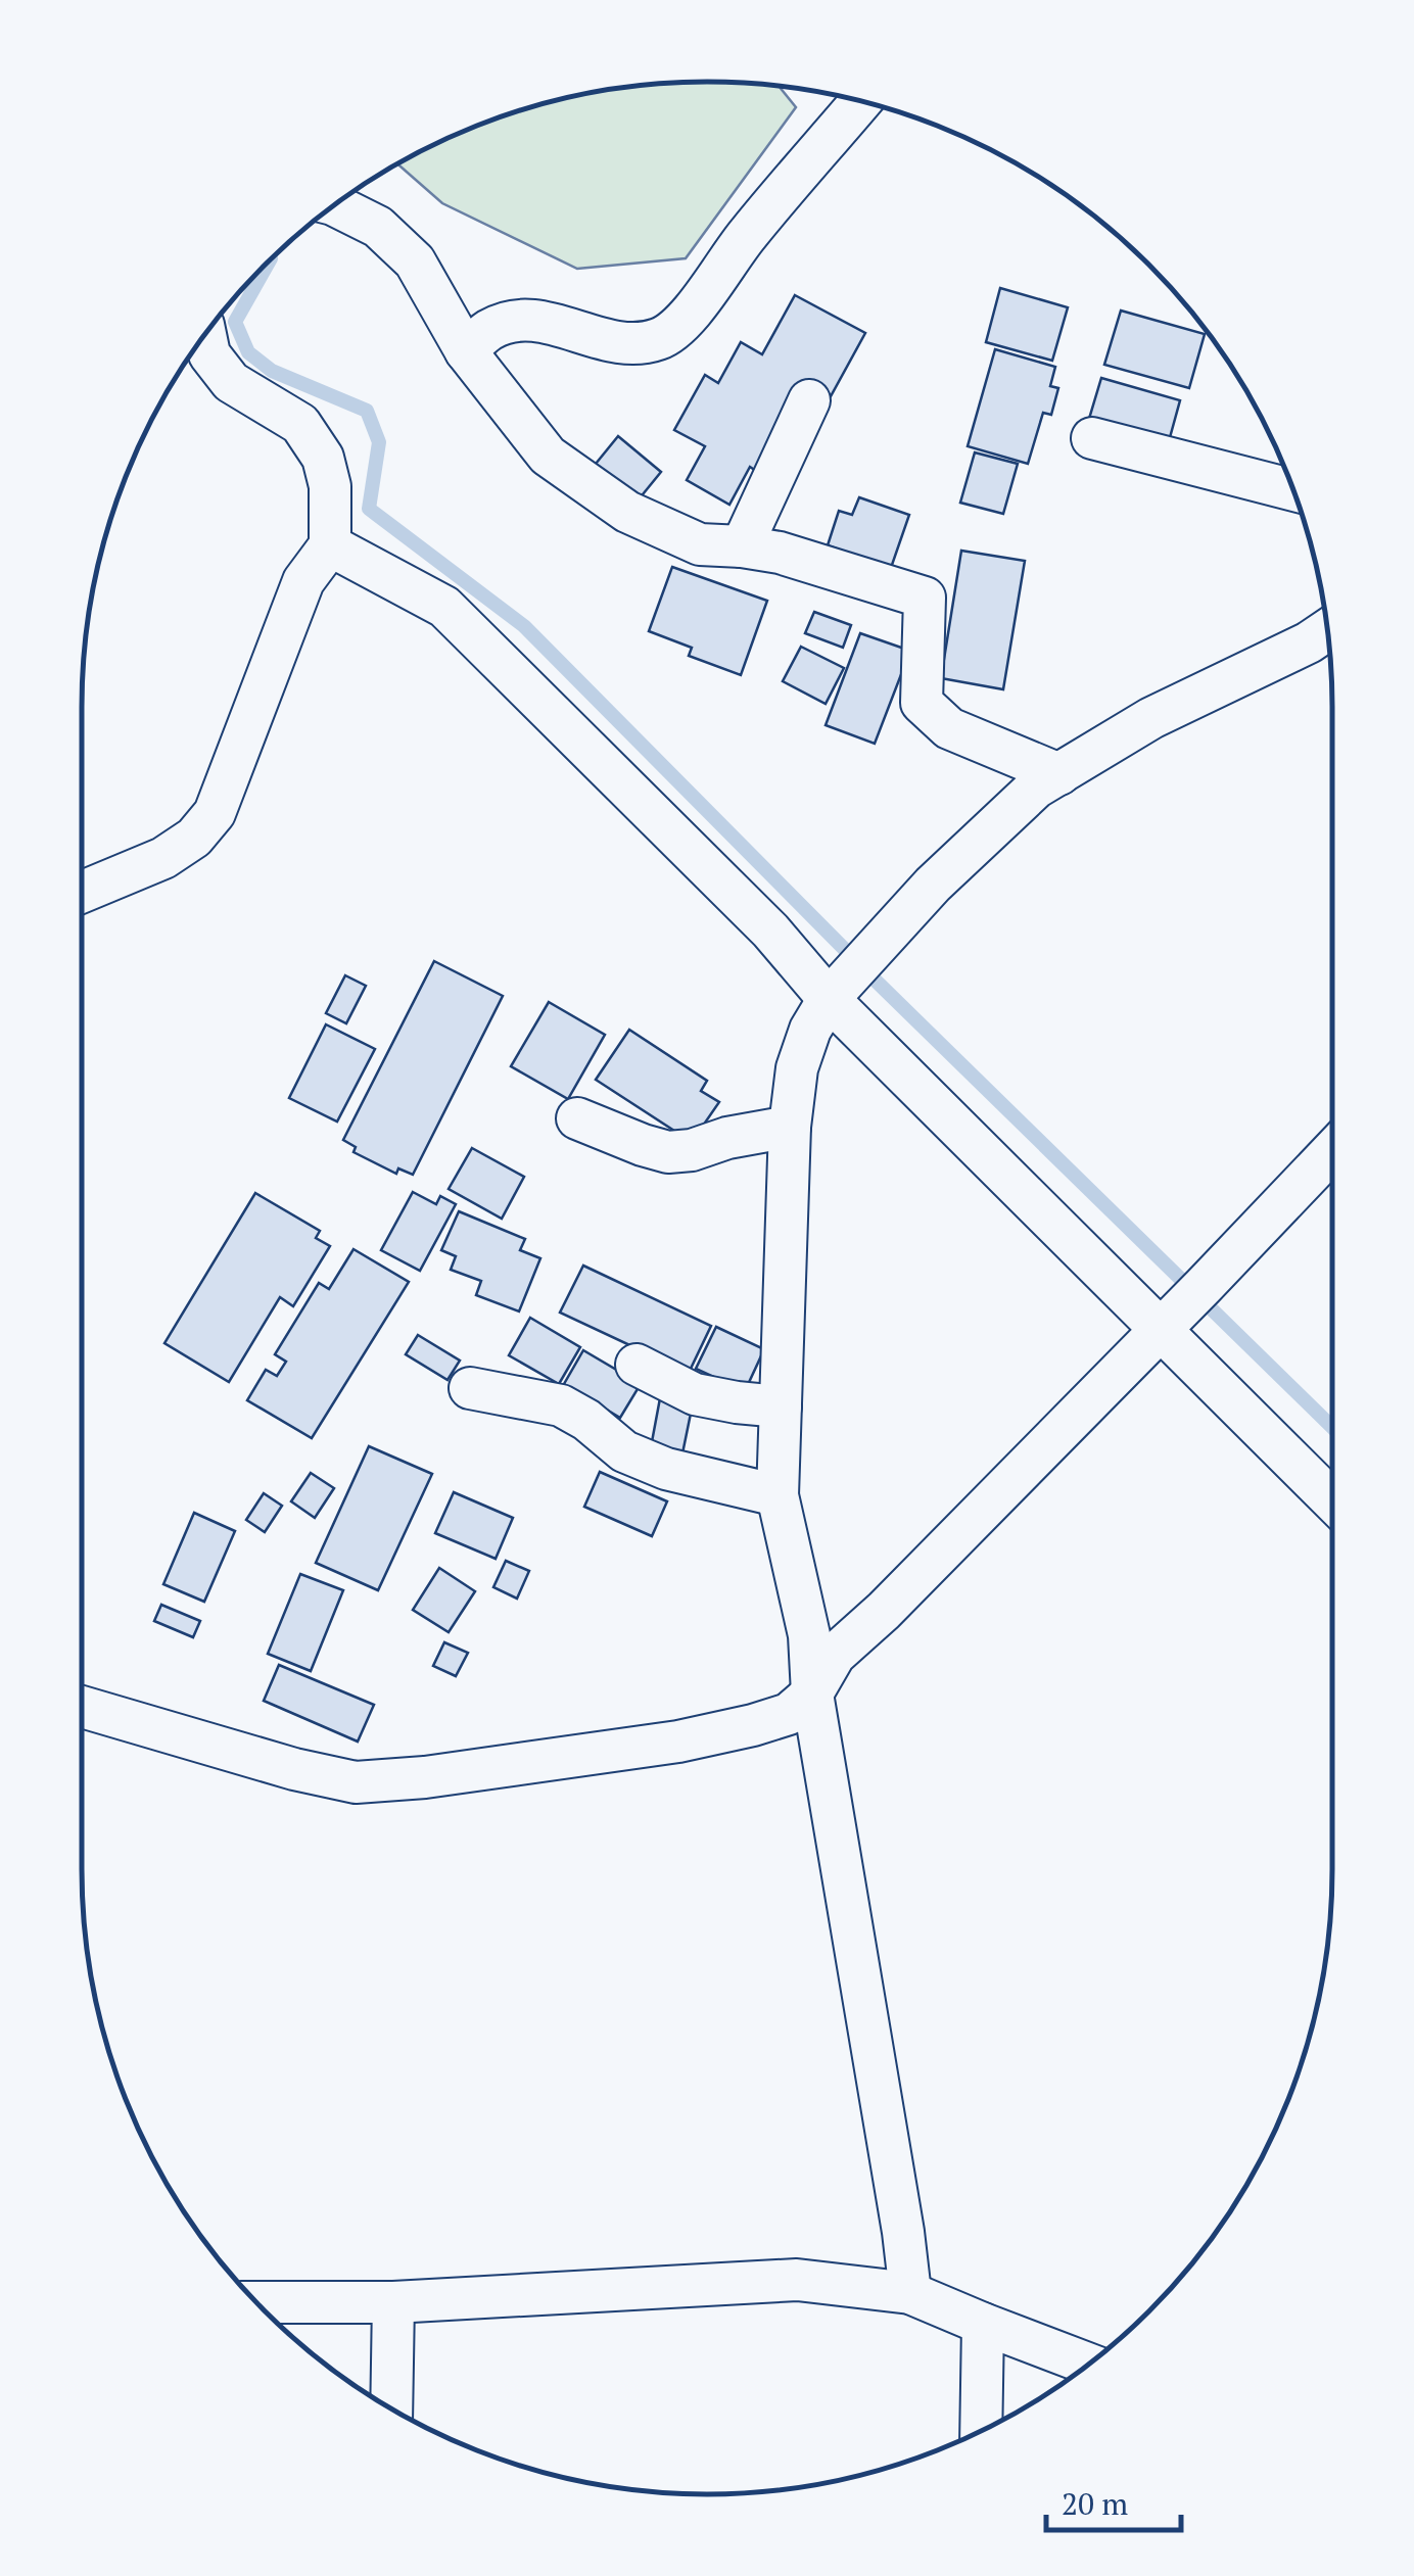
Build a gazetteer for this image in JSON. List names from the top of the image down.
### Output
{
  "scale_bar": "20 m"
}
